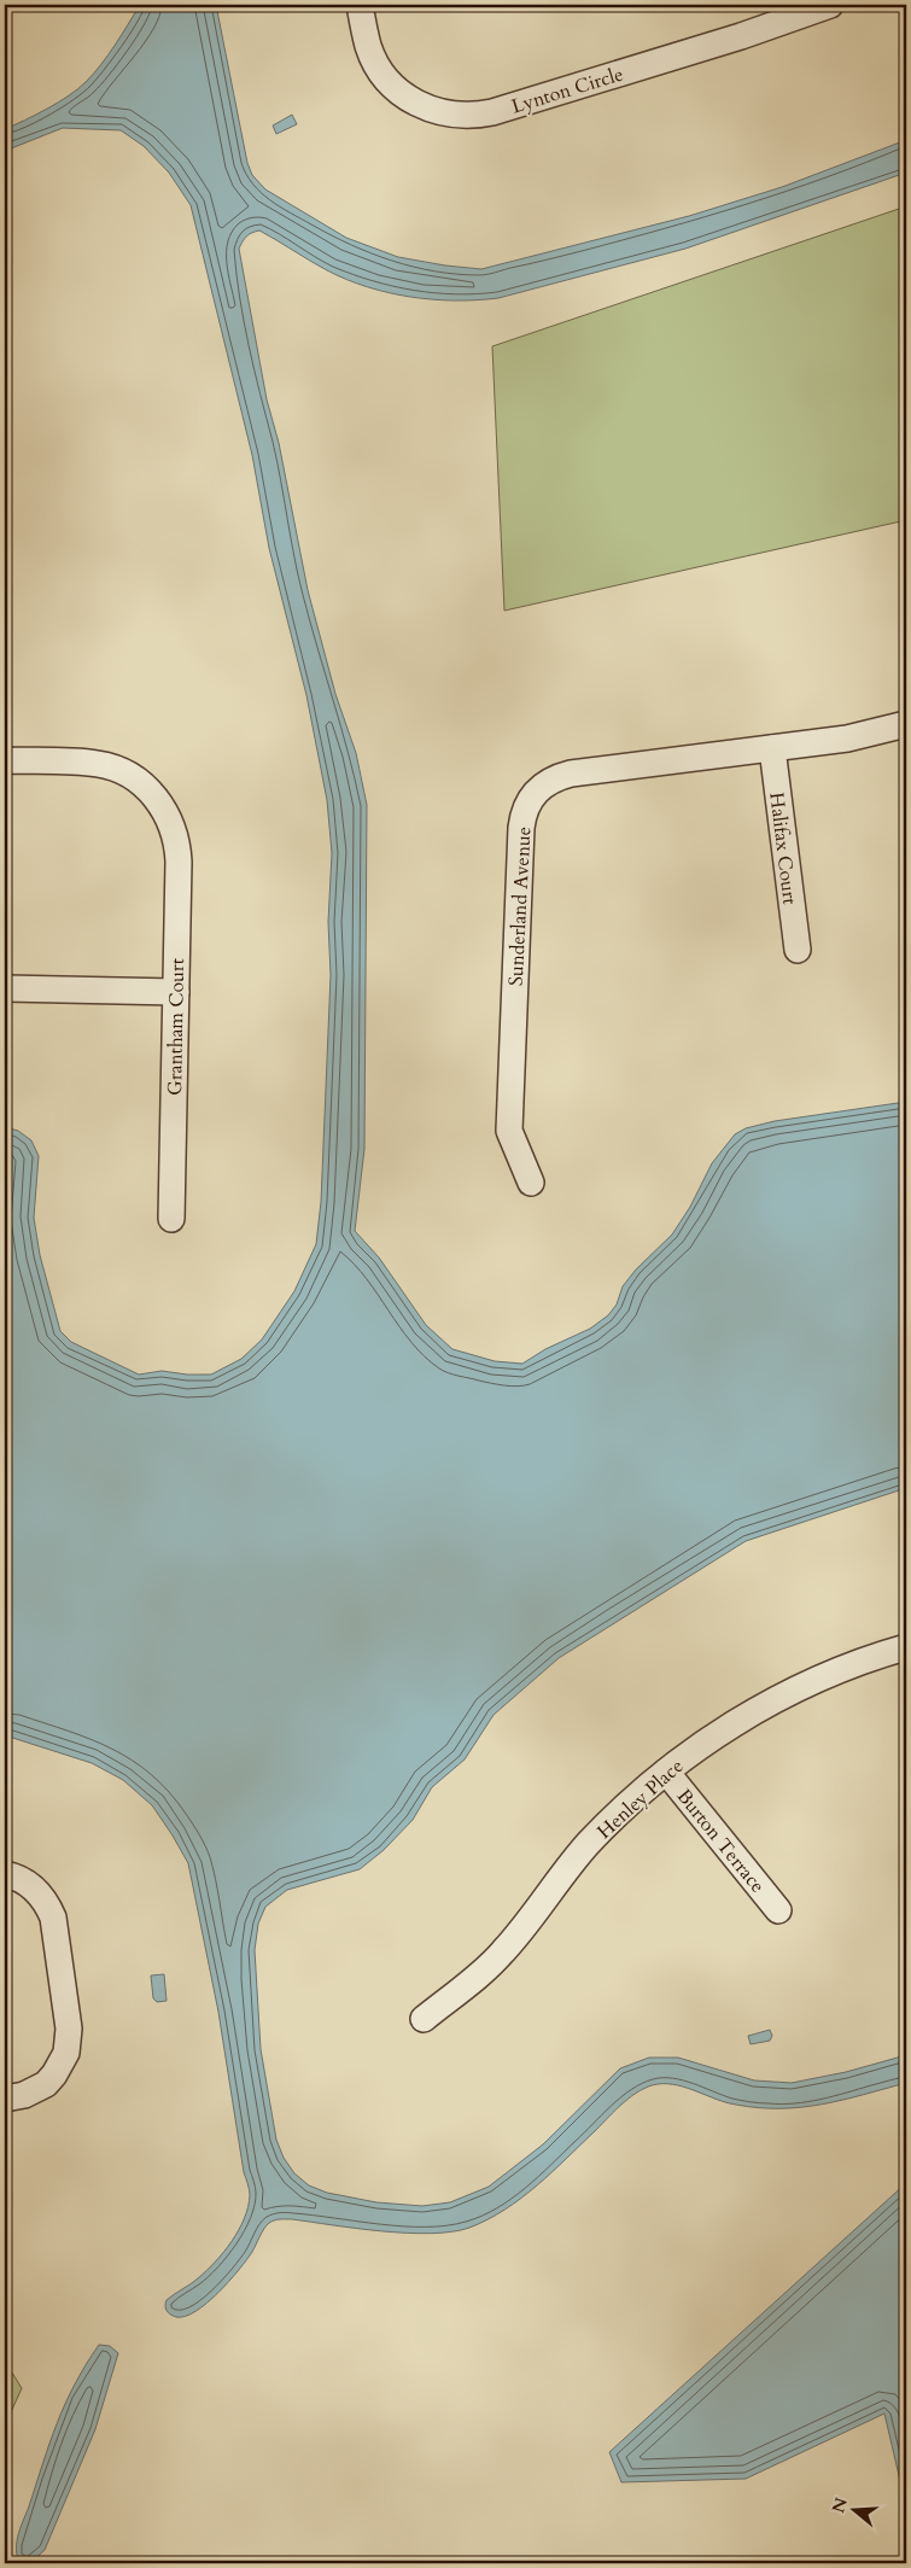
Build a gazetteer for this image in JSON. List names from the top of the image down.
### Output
{
  "streets": {
    "street": [
      "Lynton Circle",
      "Halifax Court",
      "Sunderland Avenue",
      "Grantham Court",
      "Henley Place",
      "Burton Terrace"
    ]
  },
  "crossings": [
    ["Halifax Court", "Sunderland Avenue"],
    ["Henley Place", "Burton Terrace"]
  ],
  "north": "left"
}
